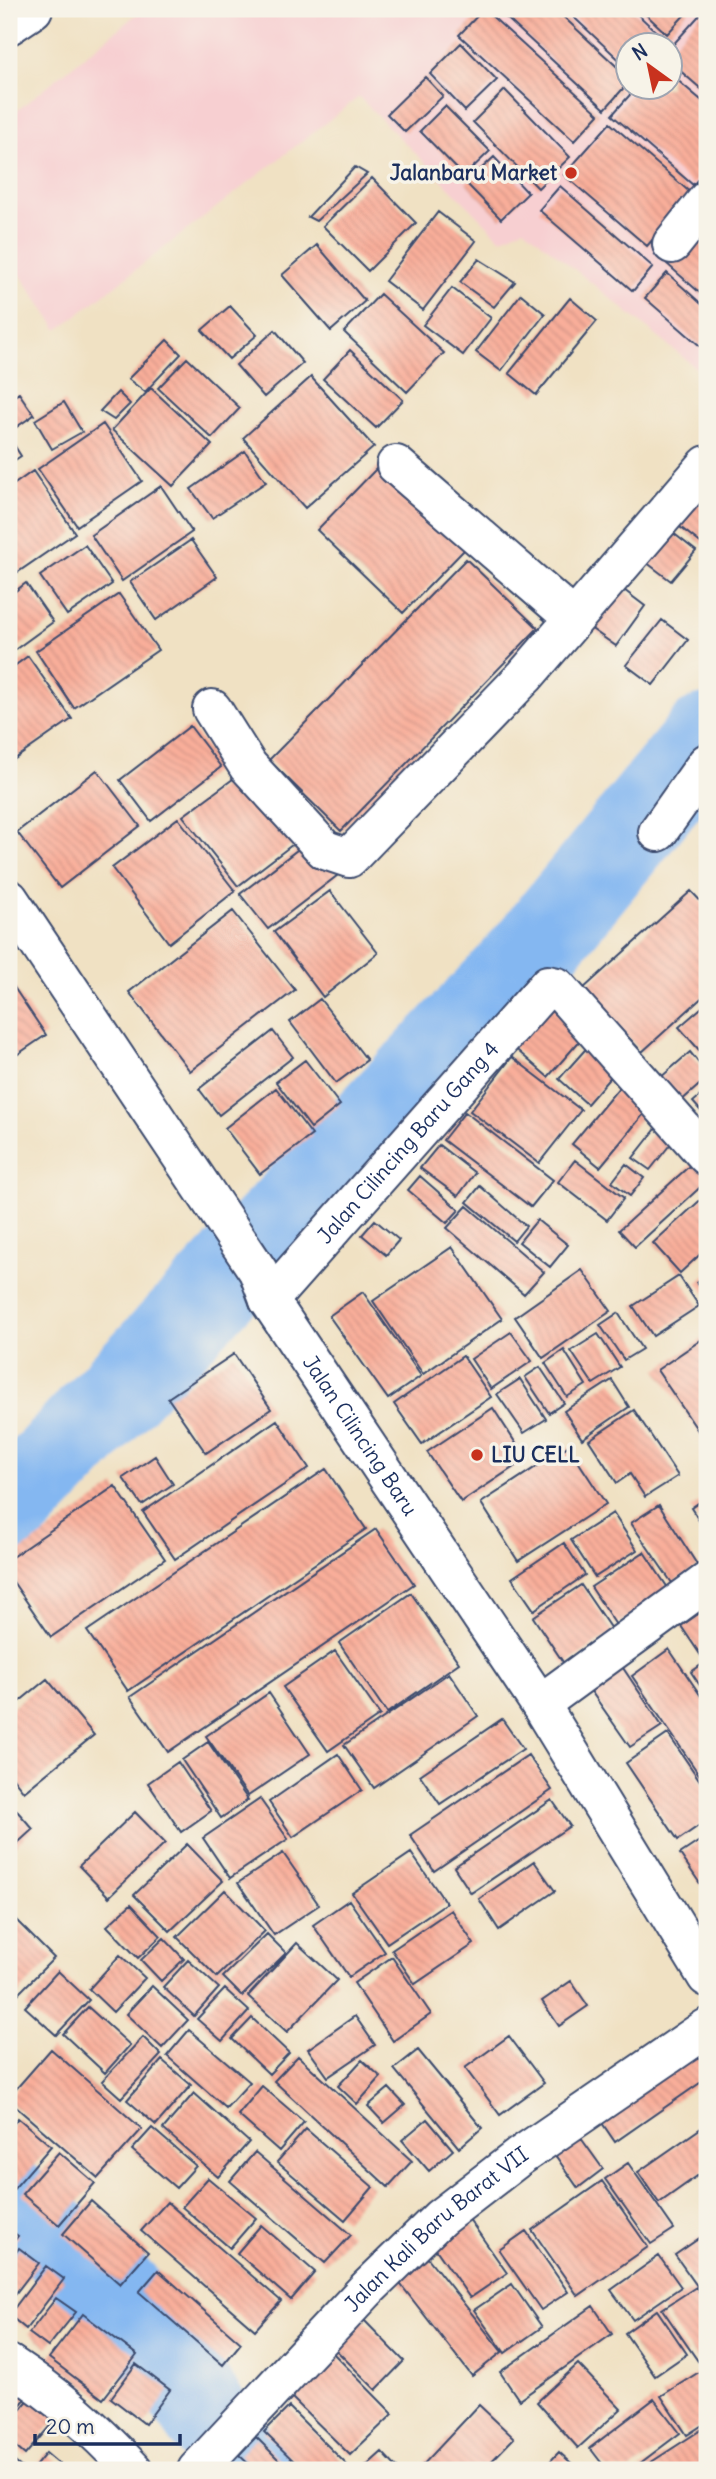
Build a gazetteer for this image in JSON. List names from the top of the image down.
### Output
{
  "streets": {
    "street": ["Jalan Cilincing Baru Gang 4", "Jalan Cilincing Baru", "Jalan Kali Baru Barat VII"]
  },
  "crossings": [
    ["Jalan Cilincing Baru Gang 4", "Jalan Cilincing Baru"]
  ],
  "places": ["Jalanbaru Market", "LIU CELL"],
  "scale_bar": "20 m",
  "north": "top left"
}
